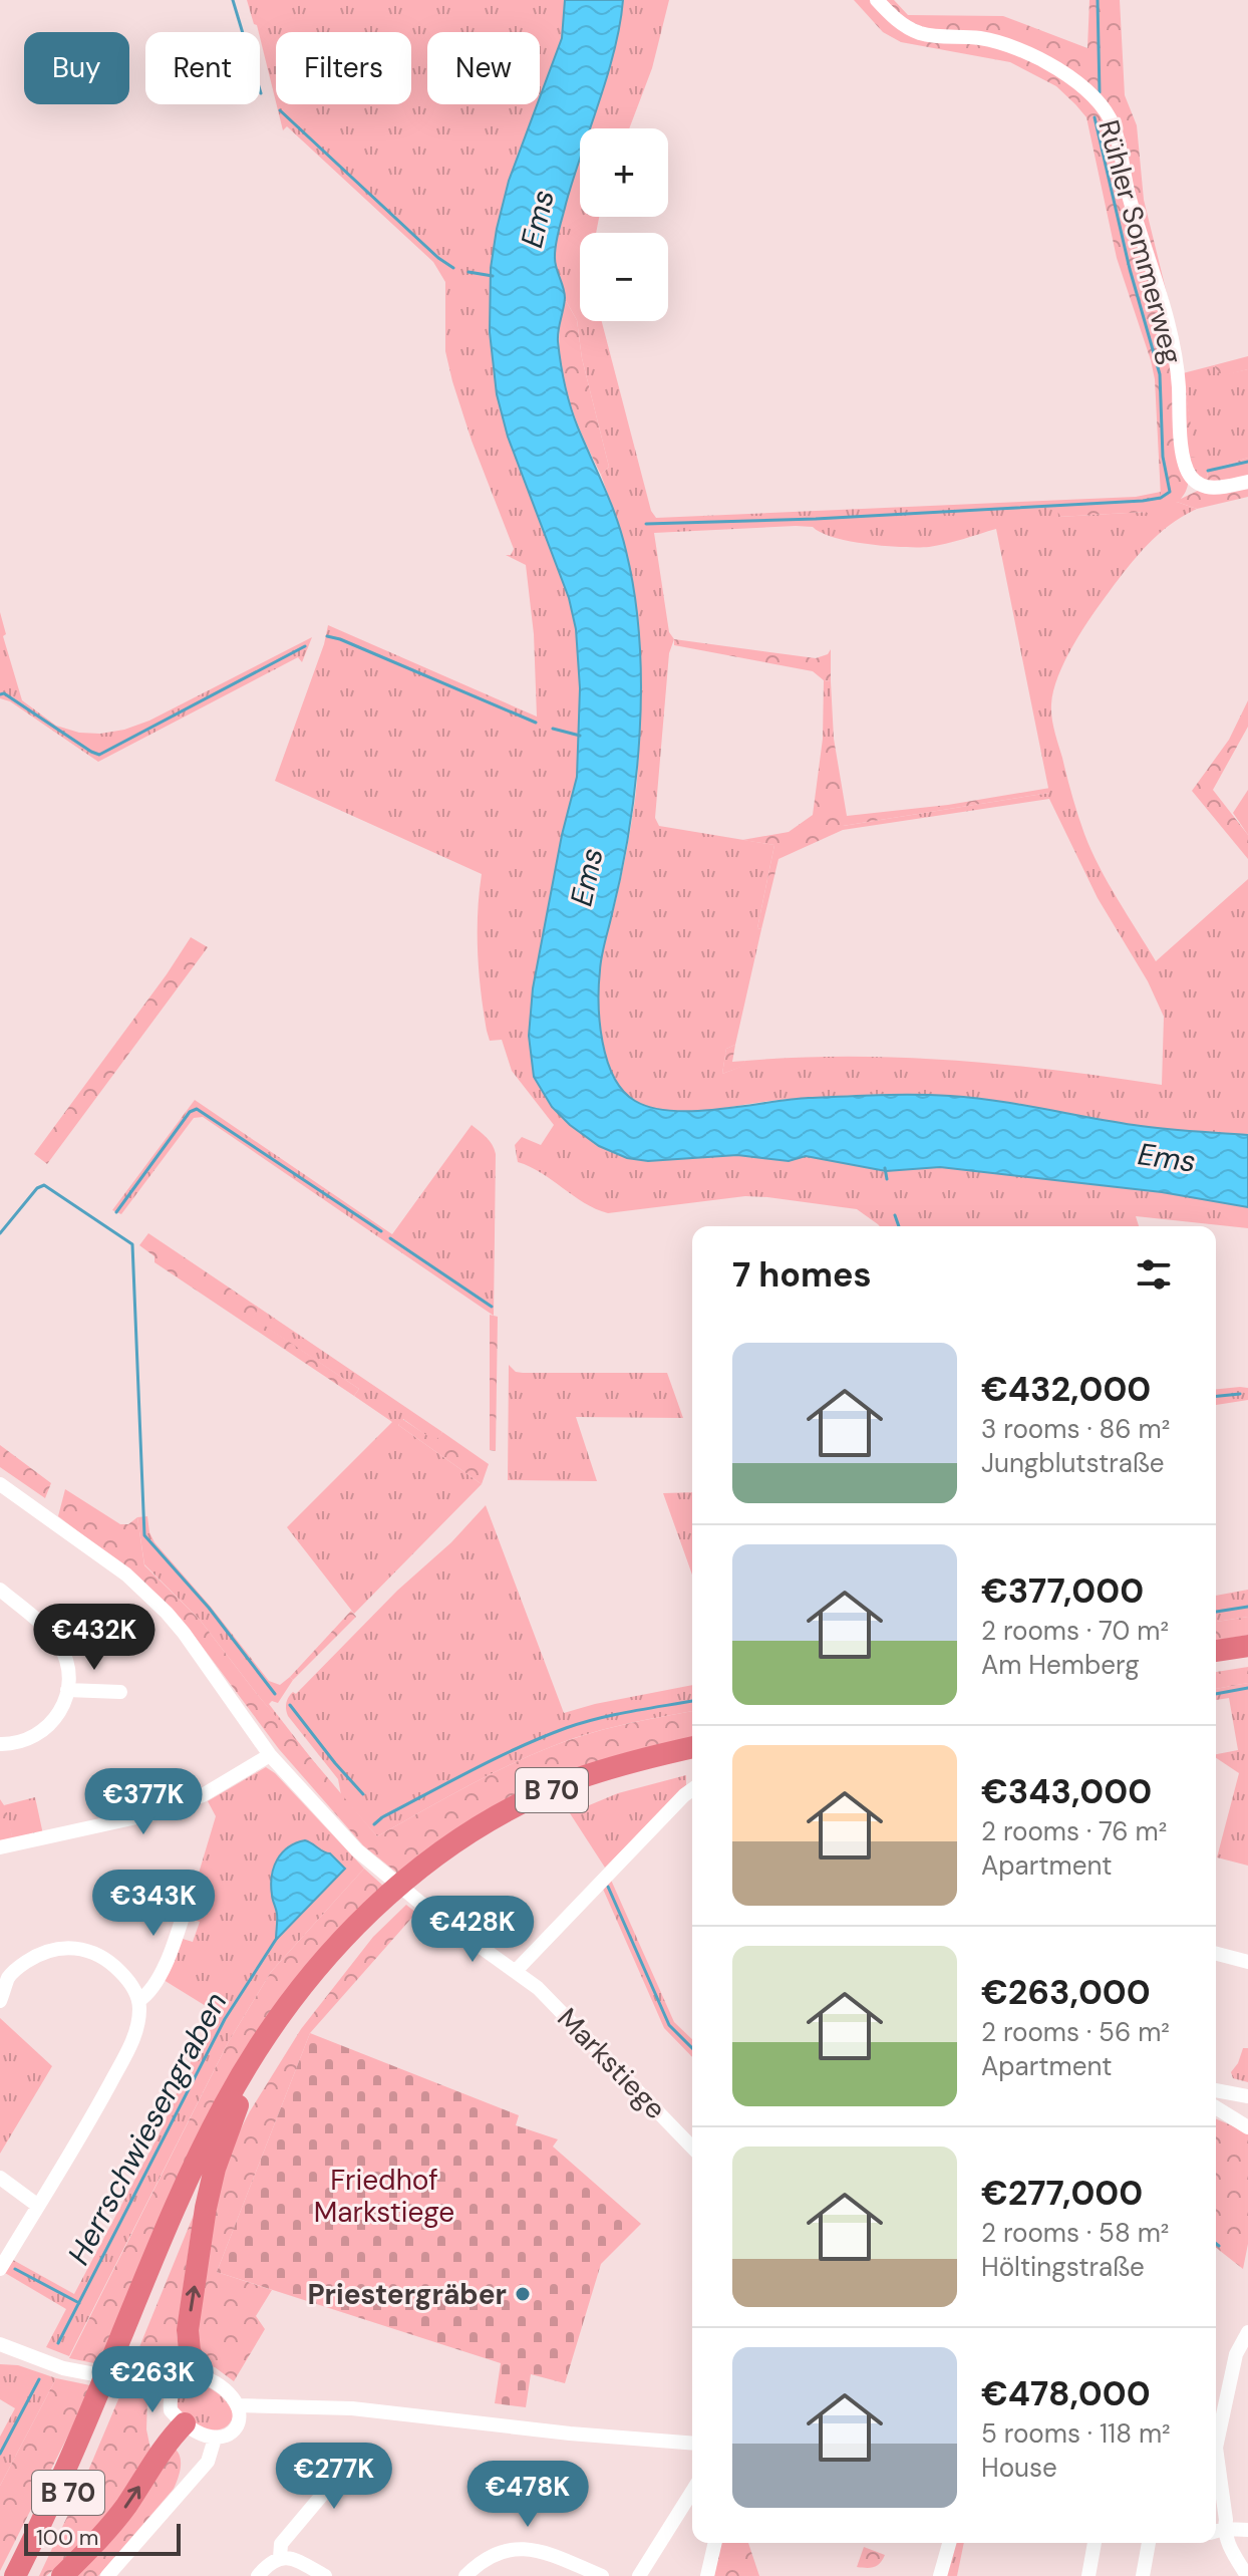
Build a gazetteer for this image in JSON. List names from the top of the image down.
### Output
{
  "streets": {
    "highway": ["B 70"],
    "street": ["Rühler Sommerweg", "Markstiege"]
  },
  "water": ["Ems", "Herrschwiesengraben"],
  "parks": ["Friedhof Markstiege"],
  "places": ["Priestergräber"],
  "scale_bar": "100 m",
  "page": {
    "chip": [
      "Buy",
      "Rent",
      "Filters",
      "New"
    ],
    "map_buttons": ["+", "−"],
    "heading": "7 homes",
    "list": [
      {
        "name": "€432,000",
        "note": "3 rooms · 86 m² · Jungblutstraße"
      },
      {
        "name": "€377,000",
        "note": "2 rooms · 70 m² · Am Hemberg"
      },
      {
        "name": "€343,000",
        "note": "2 rooms · 76 m² · Apartment"
      },
      {
        "name": "€263,000",
        "note": "2 rooms · 56 m² · Apartment"
      },
      {
        "name": "€277,000",
        "note": "2 rooms · 58 m² · Höltingstraße"
      },
      {
        "name": "€478,000",
        "note": "5 rooms · 118 m² · House"
      }
    ],
    "price": [
      "€432K",
      "€377K",
      "€343K",
      "€428K",
      "€263K",
      "€277K",
      "€478K"
    ],
    "scale": "100 m"
  }
}
